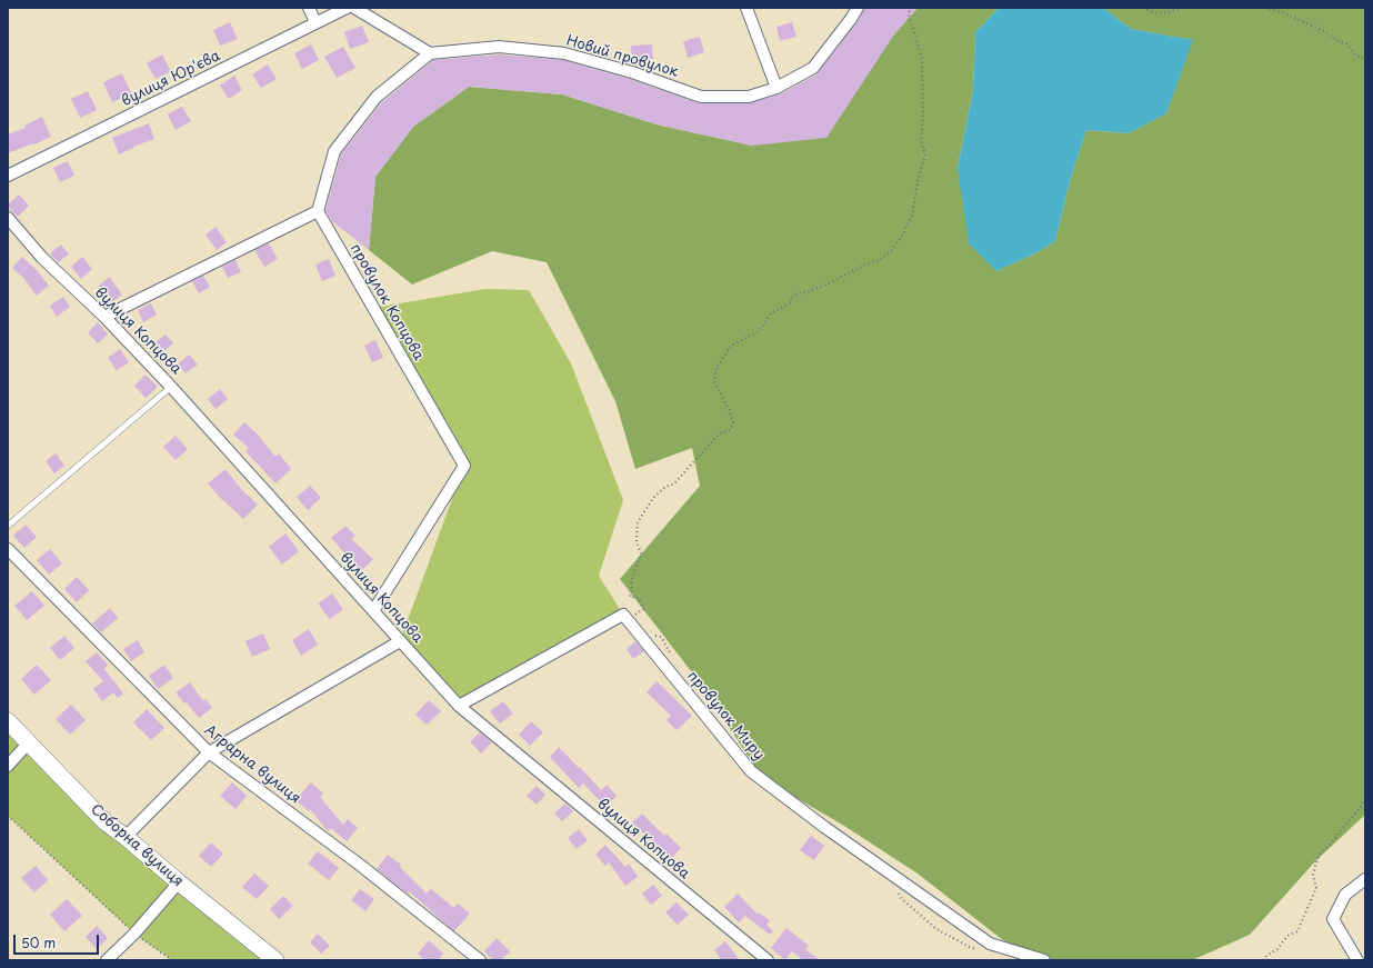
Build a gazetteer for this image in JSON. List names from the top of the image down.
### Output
{
  "streets": {
    "main road": ["Соборна вулиця"],
    "street": [
      "Новий провулок",
      "вулиця Юр'єва",
      "провулок Копцова",
      "вулиця Копцова",
      "провулок Миру",
      "Аграрна вулиця"
    ]
  },
  "crossings": [
    ["провулок Копцова", "вулиця Копцова"],
    ["вулиця Копцова", "провулок Миру"]
  ],
  "scale_bar": "50 m"
}
